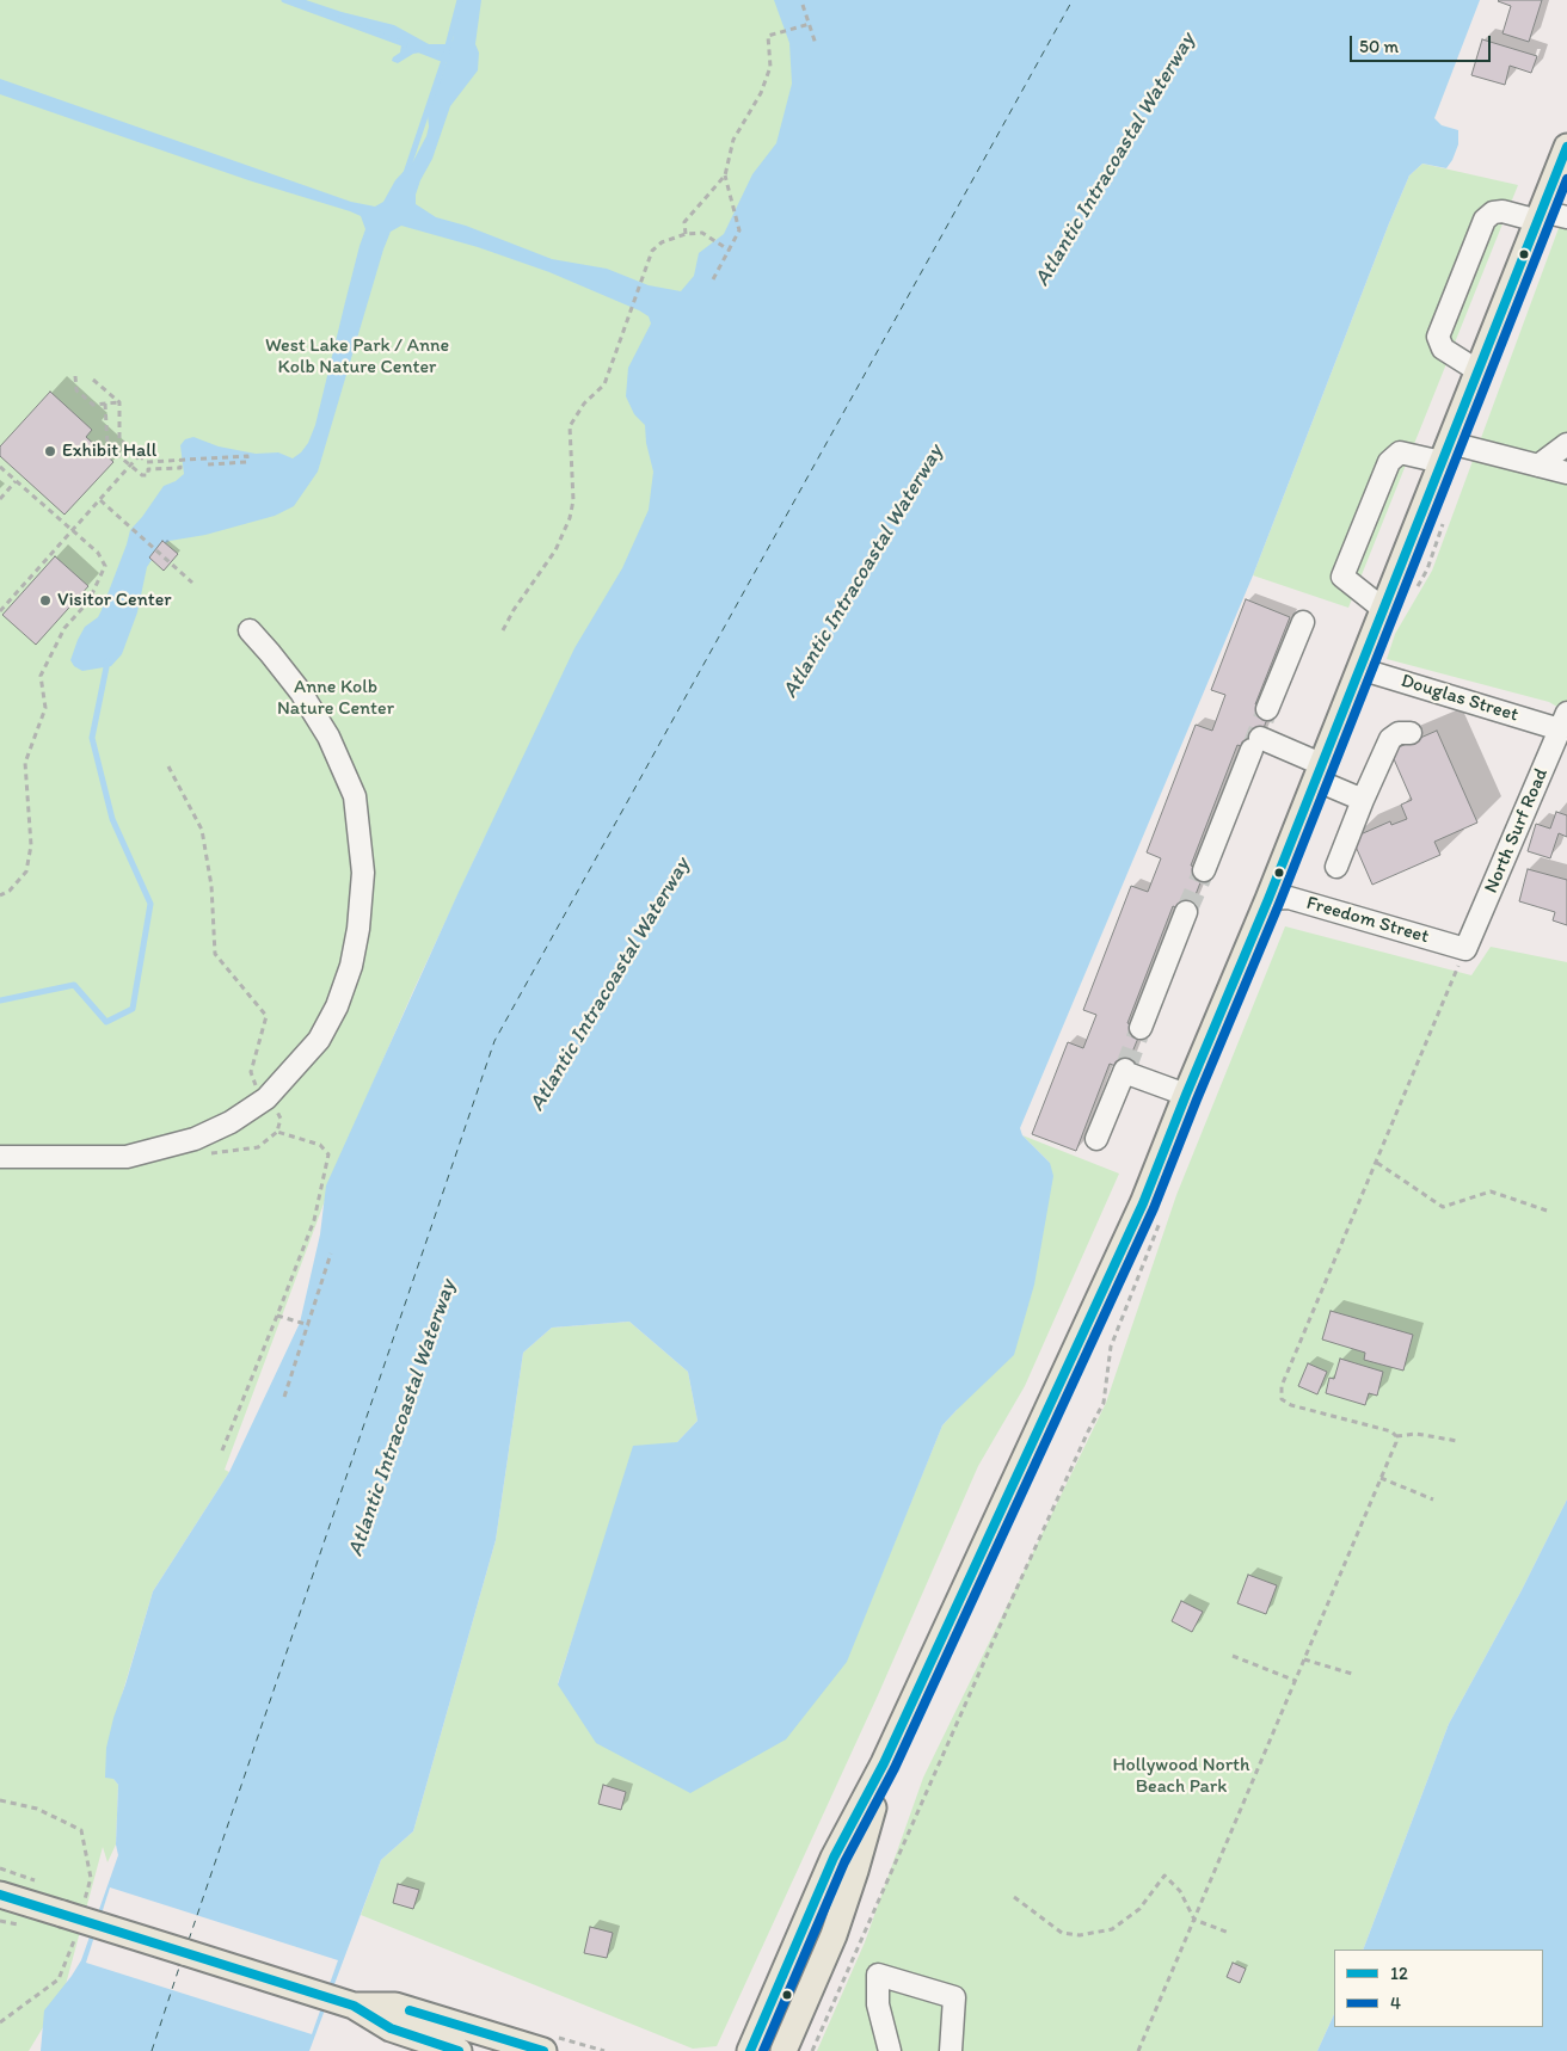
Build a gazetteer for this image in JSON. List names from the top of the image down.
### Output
{
  "streets": {
    "street": ["Douglas Street", "North Surf Road", "Freedom Street"]
  },
  "crossings": [
    ["Douglas Street", "North Surf Road"],
    ["North Surf Road", "Freedom Street"]
  ],
  "water": ["Atlantic Intracoastal Waterway"],
  "parks": ["West Lake Park / Anne Kolb Nature Center", "Anne Kolb Nature Center", "Hollywood North Beach Park"],
  "places": ["Exhibit Hall", "Visitor Center"],
  "lines": ["transit line 12", "transit line 4"],
  "legend": ["12", "4"],
  "scale_bar": "50 m"
}
